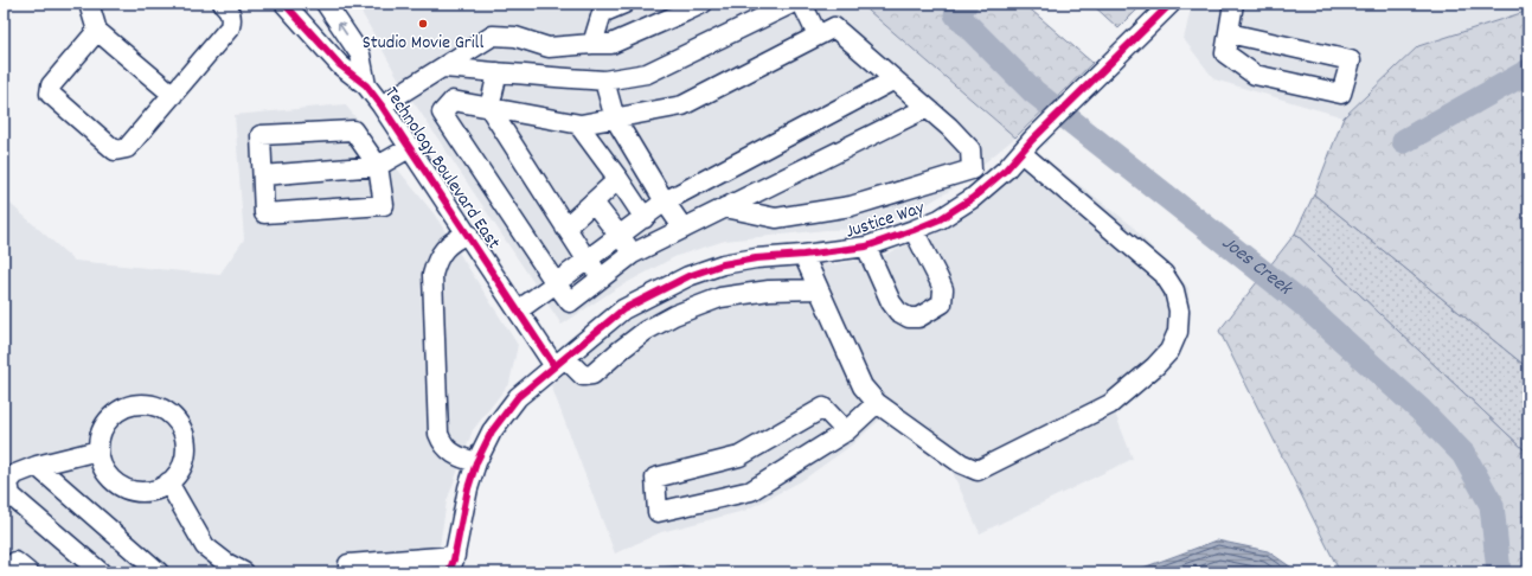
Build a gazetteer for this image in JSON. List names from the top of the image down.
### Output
{
  "streets": {
    "street": ["Technology Boulevard East", "Justice Way"]
  },
  "crossings": [
    ["Technology Boulevard East", "Justice Way"]
  ],
  "water": ["Joes Creek"],
  "places": ["Studio Movie Grill"]
}
